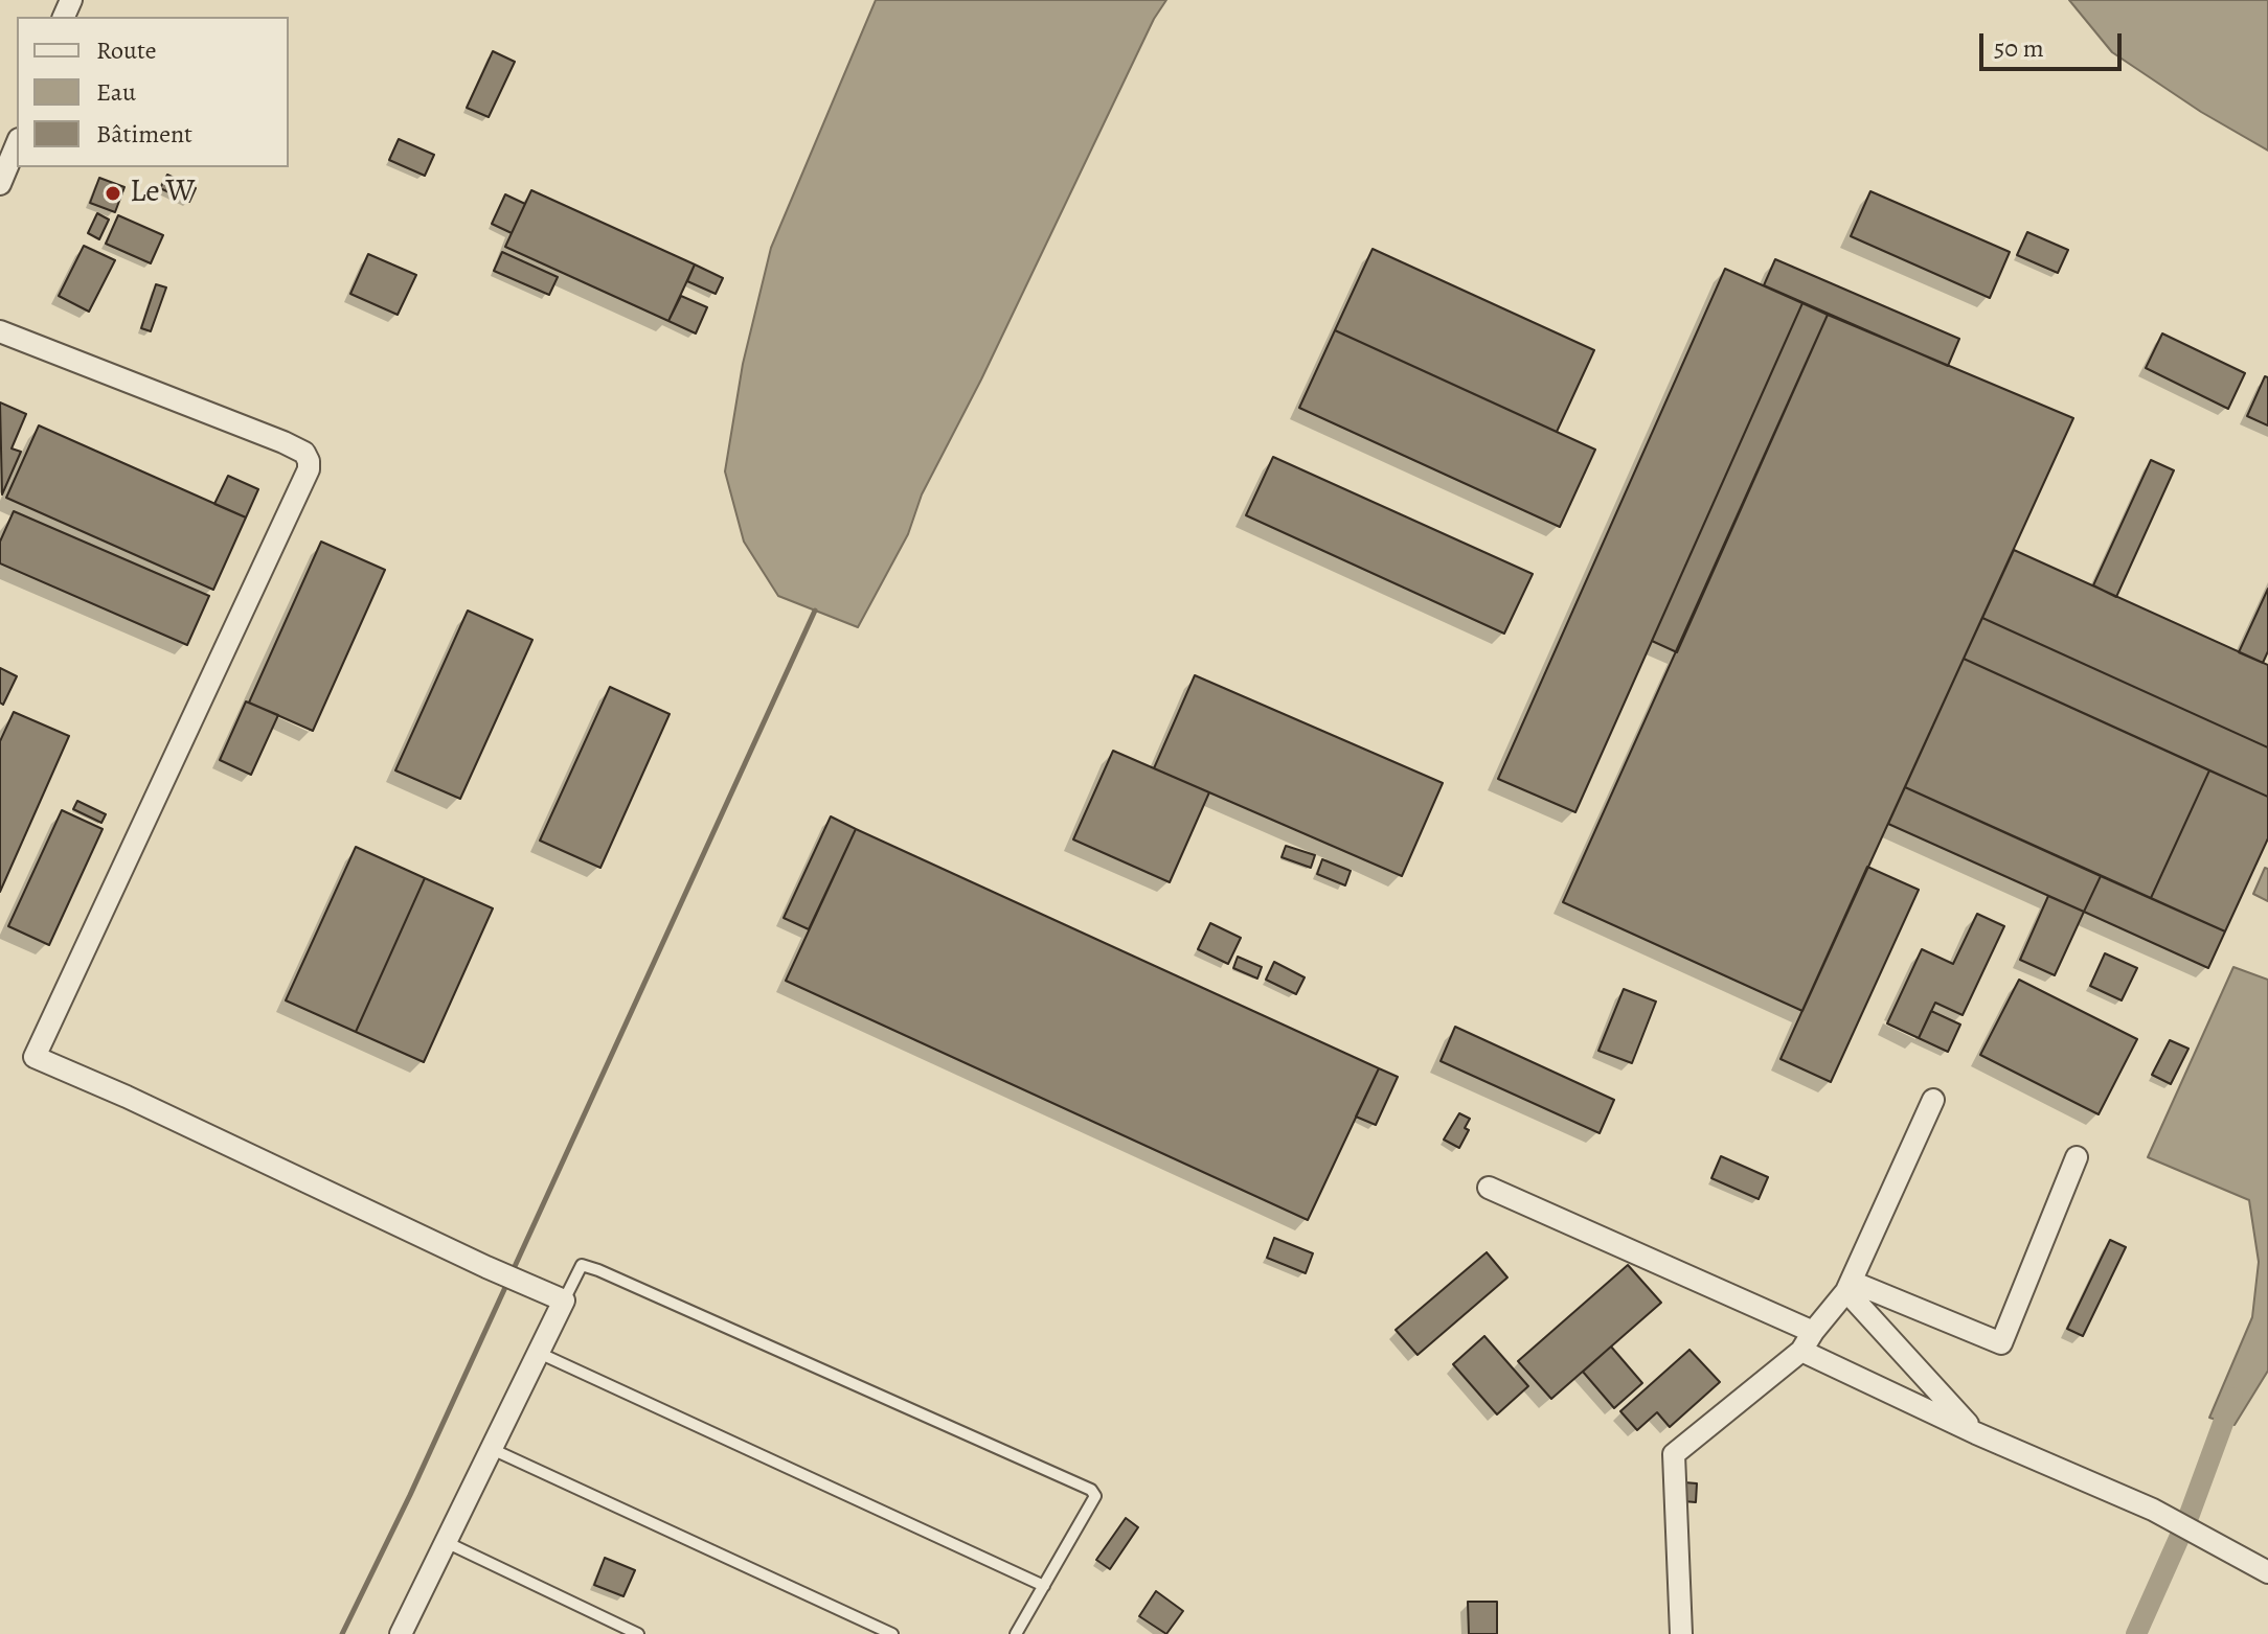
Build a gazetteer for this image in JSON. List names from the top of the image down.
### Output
{
  "places": ["Le W"],
  "legend": ["Route", "Eau", "Bâtiment"],
  "scale_bar": "50 m"
}
